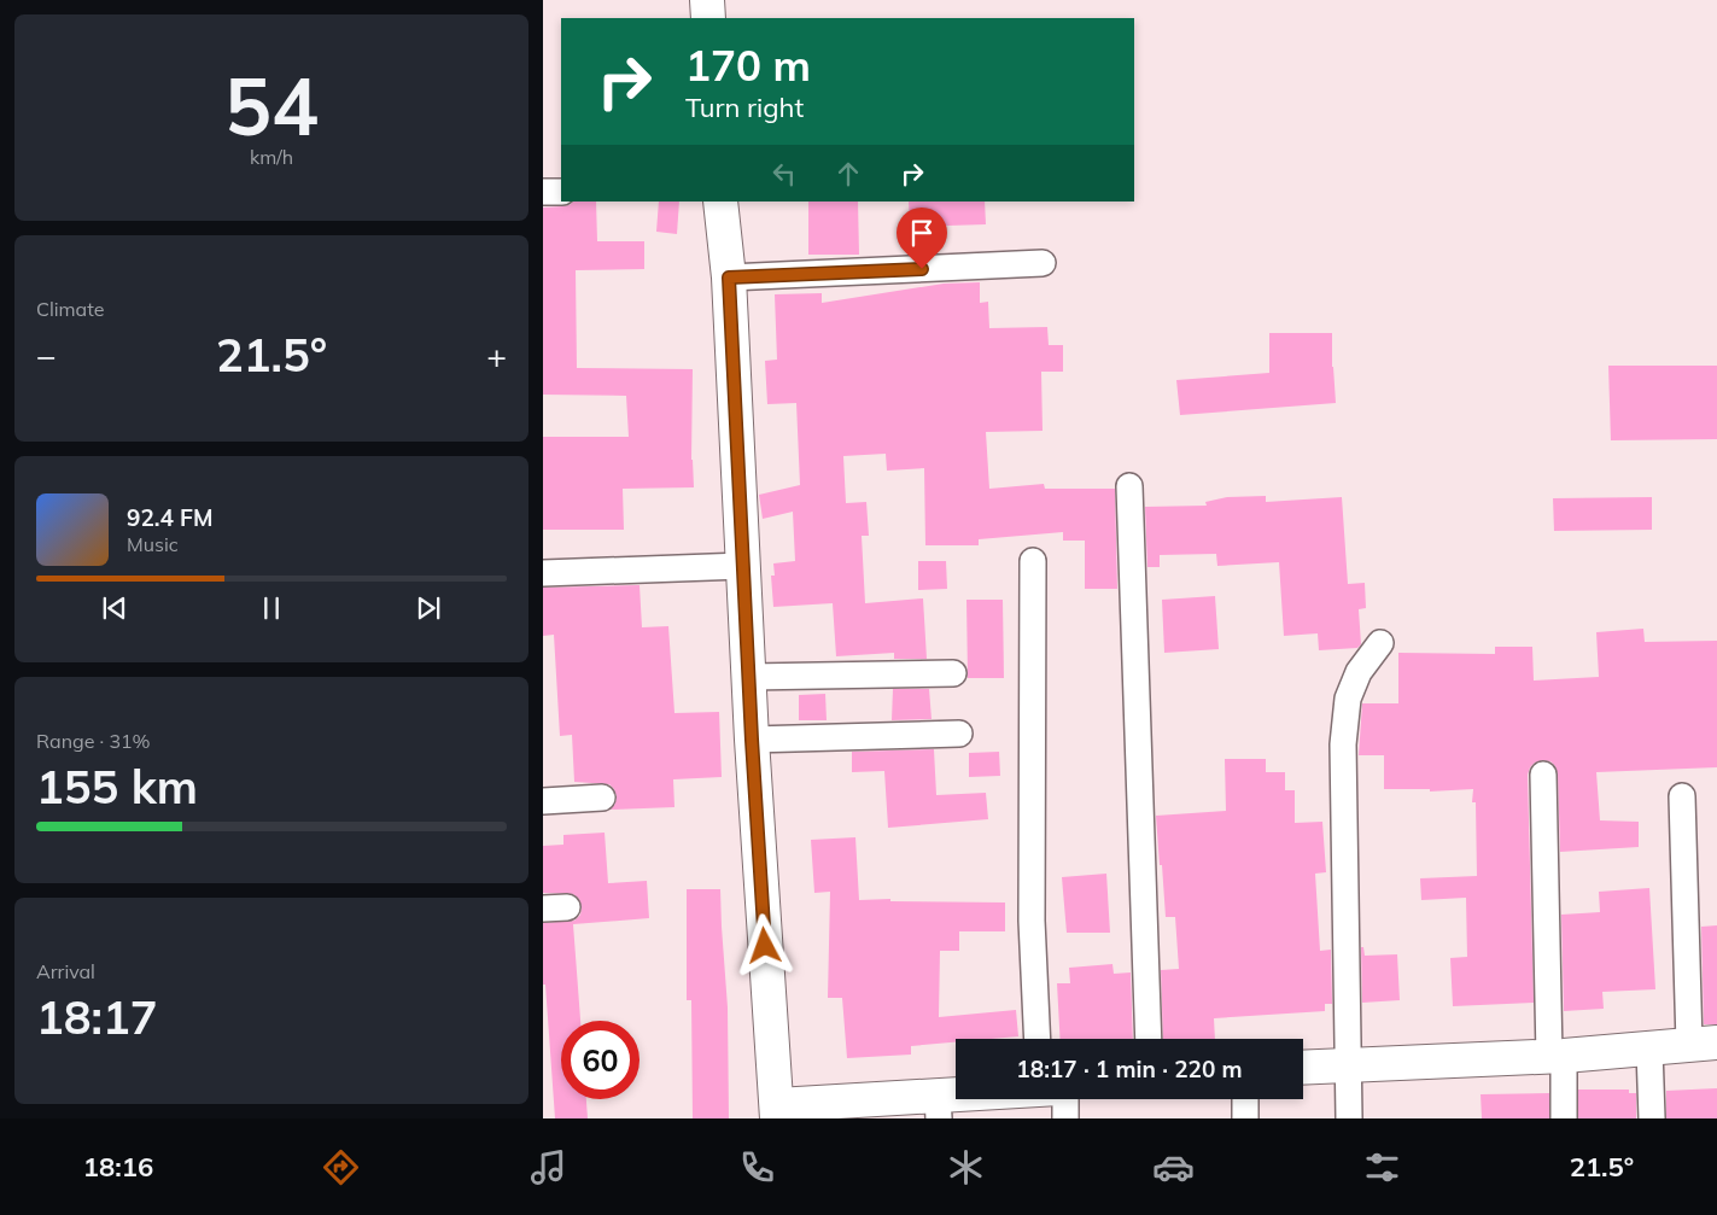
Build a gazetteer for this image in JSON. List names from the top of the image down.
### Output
{
  "page": {
    "tile": [
      ["54", "km/h"],
      "Climate",
      ["Range · 31%", "155 km"],
      ["Arrival", "18:17"]
    ],
    "turn": ["170 m", "Turn right"],
    "heat": ["−", "21.5°", "+"],
    "song": ["92.4 FM", "Music"],
    "limit": "60",
    "trip": "18:17 · 1 min · 220 m",
    "tabs": ["18:16", "21.5°"]
  }
}
